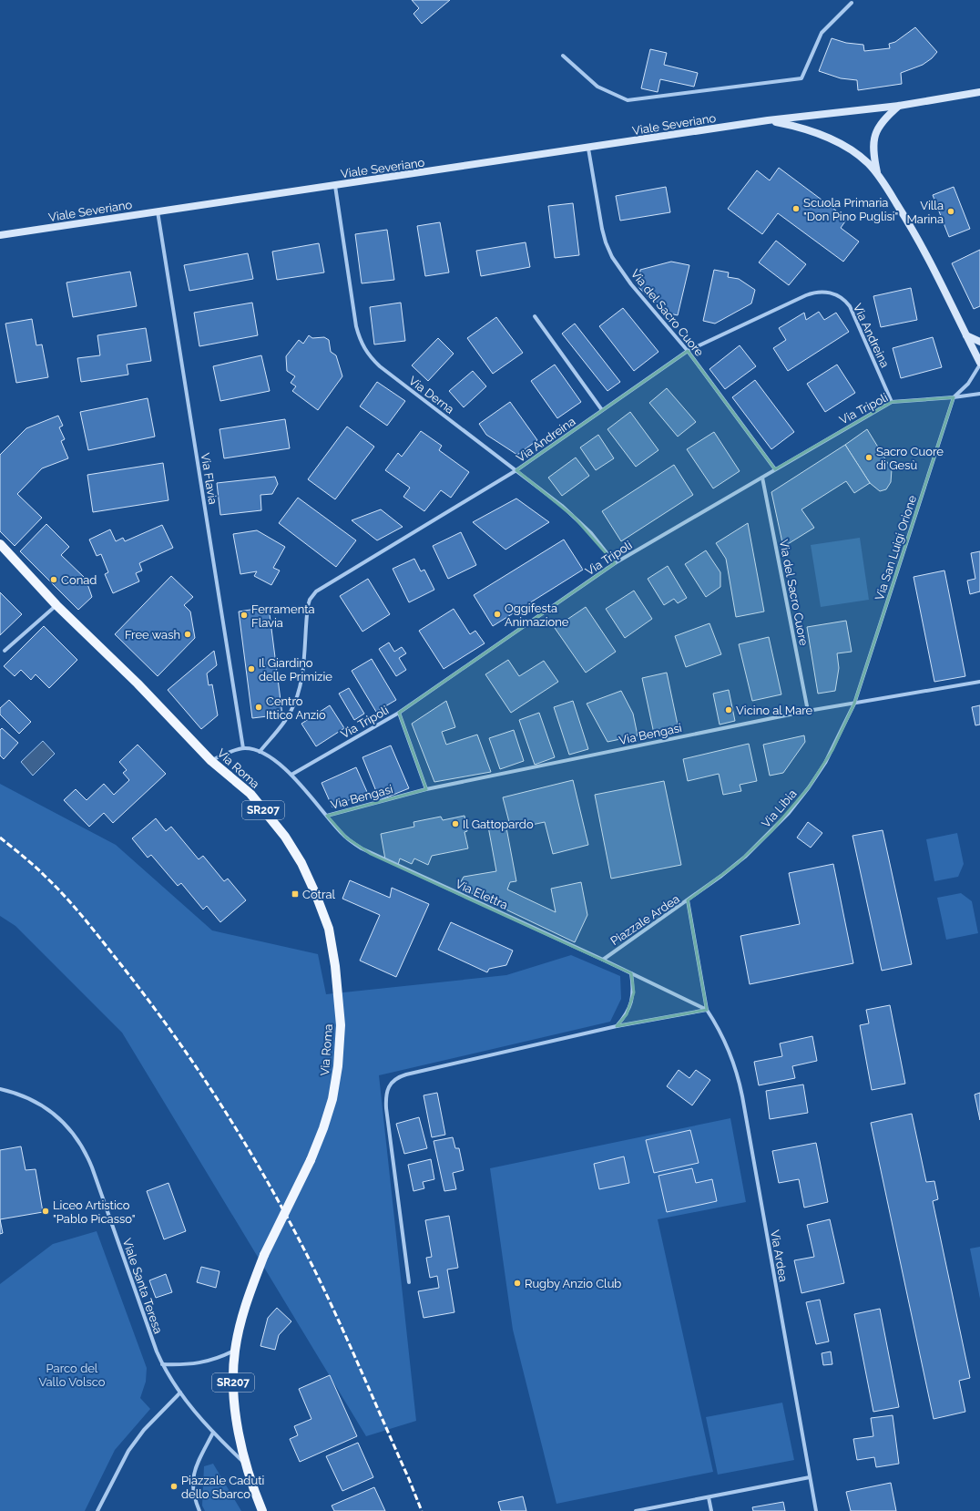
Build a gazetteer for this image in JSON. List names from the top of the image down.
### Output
{
  "streets": {
    "main road": ["Viale Severiano", "Via Roma", "SR207"],
    "street": [
      "Via del Sacro Cuore",
      "Via Andreina",
      "Via Derna",
      "Via Tripoli",
      "Via Flavia",
      "Via San Luigi Orione",
      "Via Bengasi",
      "Via Libia",
      "Via Elettra",
      "Piazzale Ardea",
      "Via Ardea",
      "Viale Santa Teresa"
    ]
  },
  "crossings": [
    ["Viale Severiano", "Via del Sacro Cuore"],
    ["Viale Severiano", "Via Derna"],
    ["Viale Severiano", "Via Flavia"],
    ["Via del Sacro Cuore", "Via Andreina"],
    ["Via del Sacro Cuore", "Via Tripoli"],
    ["Via del Sacro Cuore", "Via Bengasi"],
    ["Via Andreina", "Via Derna"],
    ["Via Andreina", "Via Tripoli"],
    ["Via Andreina", "Via Elettra"],
    ["Via Derna", "Via Tripoli"],
    ["Via Tripoli", "Via San Luigi Orione"],
    ["Via Tripoli", "Via Elettra"],
    ["Via Flavia", "Via Elettra"],
    ["Via San Luigi Orione", "Via Bengasi"],
    ["Via San Luigi Orione", "Via Libia"],
    ["Via Bengasi", "Via Libia"],
    ["Via Bengasi", "Via Elettra"],
    ["Via Roma", "SR207"],
    ["Via Libia", "Piazzale Ardea"],
    ["SR207", "Viale Santa Teresa"],
    ["Via Elettra", "Piazzale Ardea"],
    ["Piazzale Ardea", "Via Ardea"]
  ],
  "parks": ["Parco del Vallo Volsco"],
  "places": {
    "other": [
      "Scuola Primaria \"Don Pino Puglisi\"",
      "Villa Marina",
      "Sacro Cuore di Gesù",
      "Conad",
      "Oggifesta Animazione",
      "Ferramenta Flavia",
      "Free wash",
      "Il Giardino delle Primizie",
      "Centro Ittico Anzio",
      "Vicino al Mare",
      "Il Gattopardo",
      "Liceo Artistico \"Pablo Picasso\"",
      "Rugby Anzio Club",
      "Piazzale Caduti dello Sbarco"
    ],
    "transit": ["Cotral"]
  }
}
